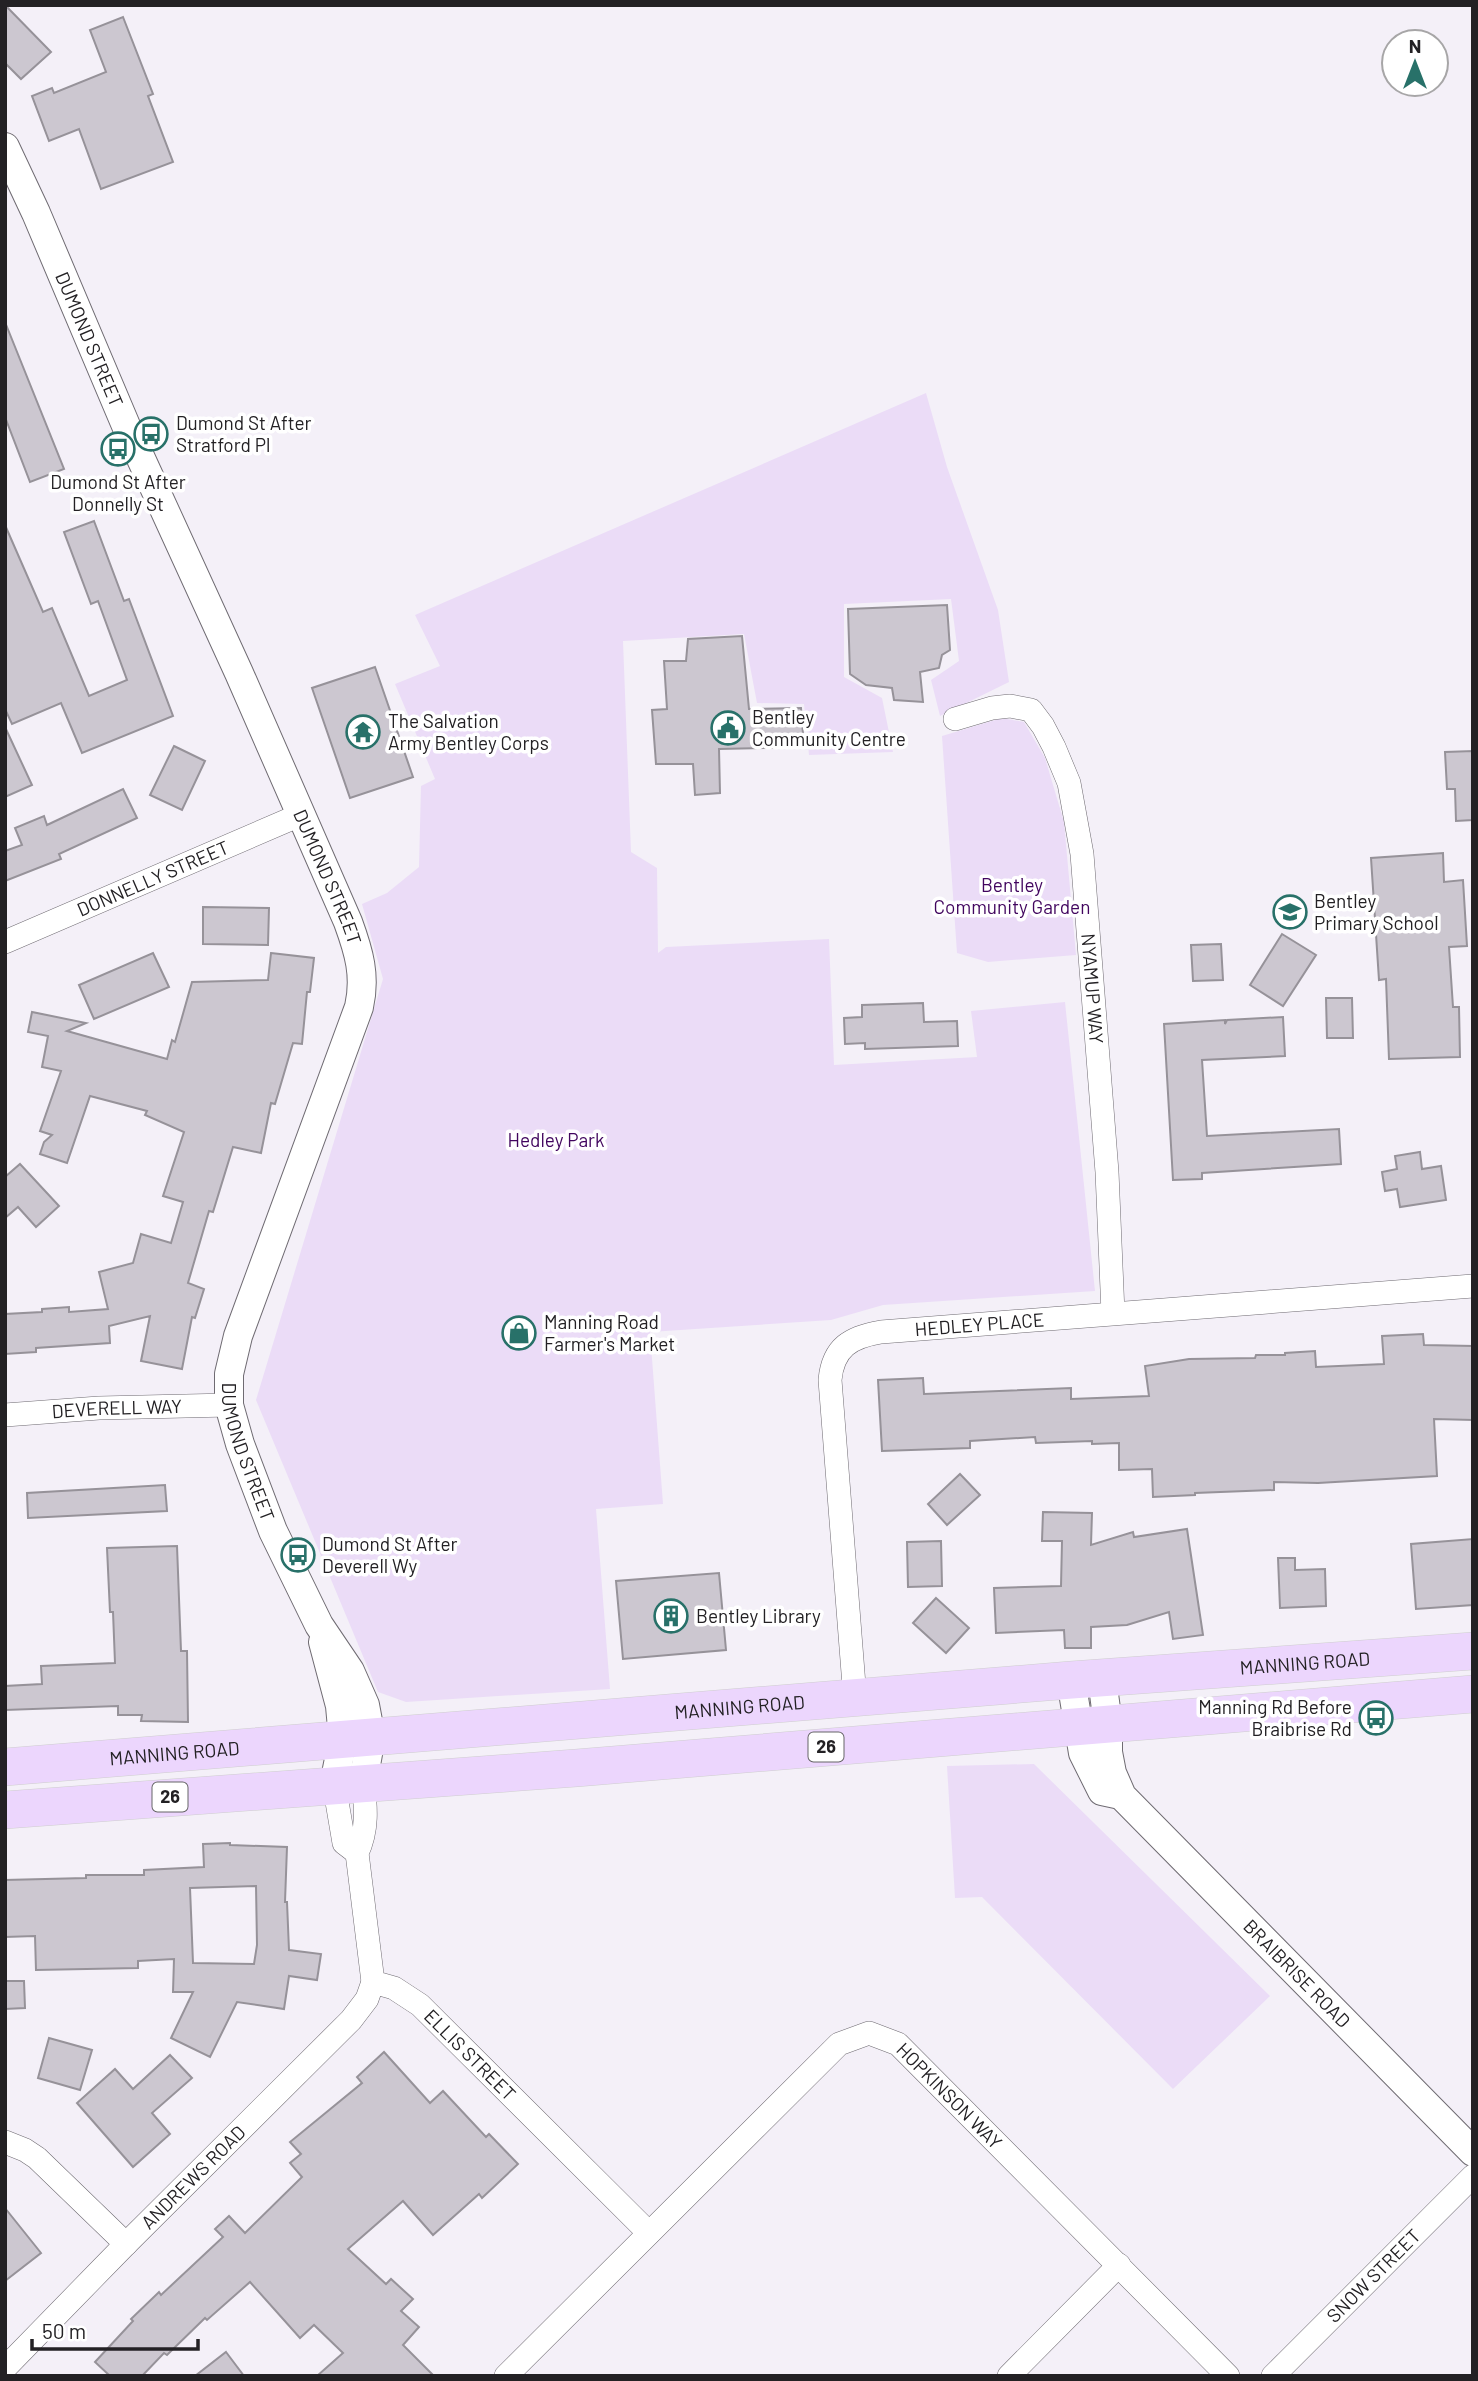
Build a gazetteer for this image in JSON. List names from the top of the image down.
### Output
{
  "streets": {
    "main road": ["MANNING ROAD", "26"],
    "street": [
      "DUMOND STREET",
      "DONNELLY STREET",
      "NYAMUP WAY",
      "HEDLEY PLACE",
      "DEVERELL WAY",
      "BRAIBRISE ROAD",
      "ELLIS STREET",
      "HOPKINSON WAY",
      "ANDREWS ROAD",
      "SNOW STREET"
    ]
  },
  "crossings": [
    ["DUMOND STREET", "DONNELLY STREET"],
    ["DUMOND STREET", "DEVERELL WAY"],
    ["DUMOND STREET", "MANNING ROAD"],
    ["DUMOND STREET", "26"],
    ["NYAMUP WAY", "HEDLEY PLACE"],
    ["HEDLEY PLACE", "MANNING ROAD"],
    ["MANNING ROAD", "BRAIBRISE ROAD"],
    ["26", "BRAIBRISE ROAD"],
    ["ELLIS STREET", "HOPKINSON WAY"],
    ["ELLIS STREET", "ANDREWS ROAD"]
  ],
  "parks": ["Bentley Community Garden", "Hedley Park"],
  "places": {
    "bus stop": [
      "Dumond St After Stratford Pl",
      "Dumond St After Donnelly St",
      "Dumond St After Deverell Wy",
      "Manning Rd Before Braibrise Rd"
    ],
    "public building": ["Bentley Community Centre"],
    "temple": ["The Salvation Army Bentley Corps"],
    "school or university": ["Bentley Primary School"],
    "shop": ["Manning Road Farmer's Market"],
    "building": ["Bentley Library"]
  },
  "scale_bar": "50 m",
  "north": "top"
}
